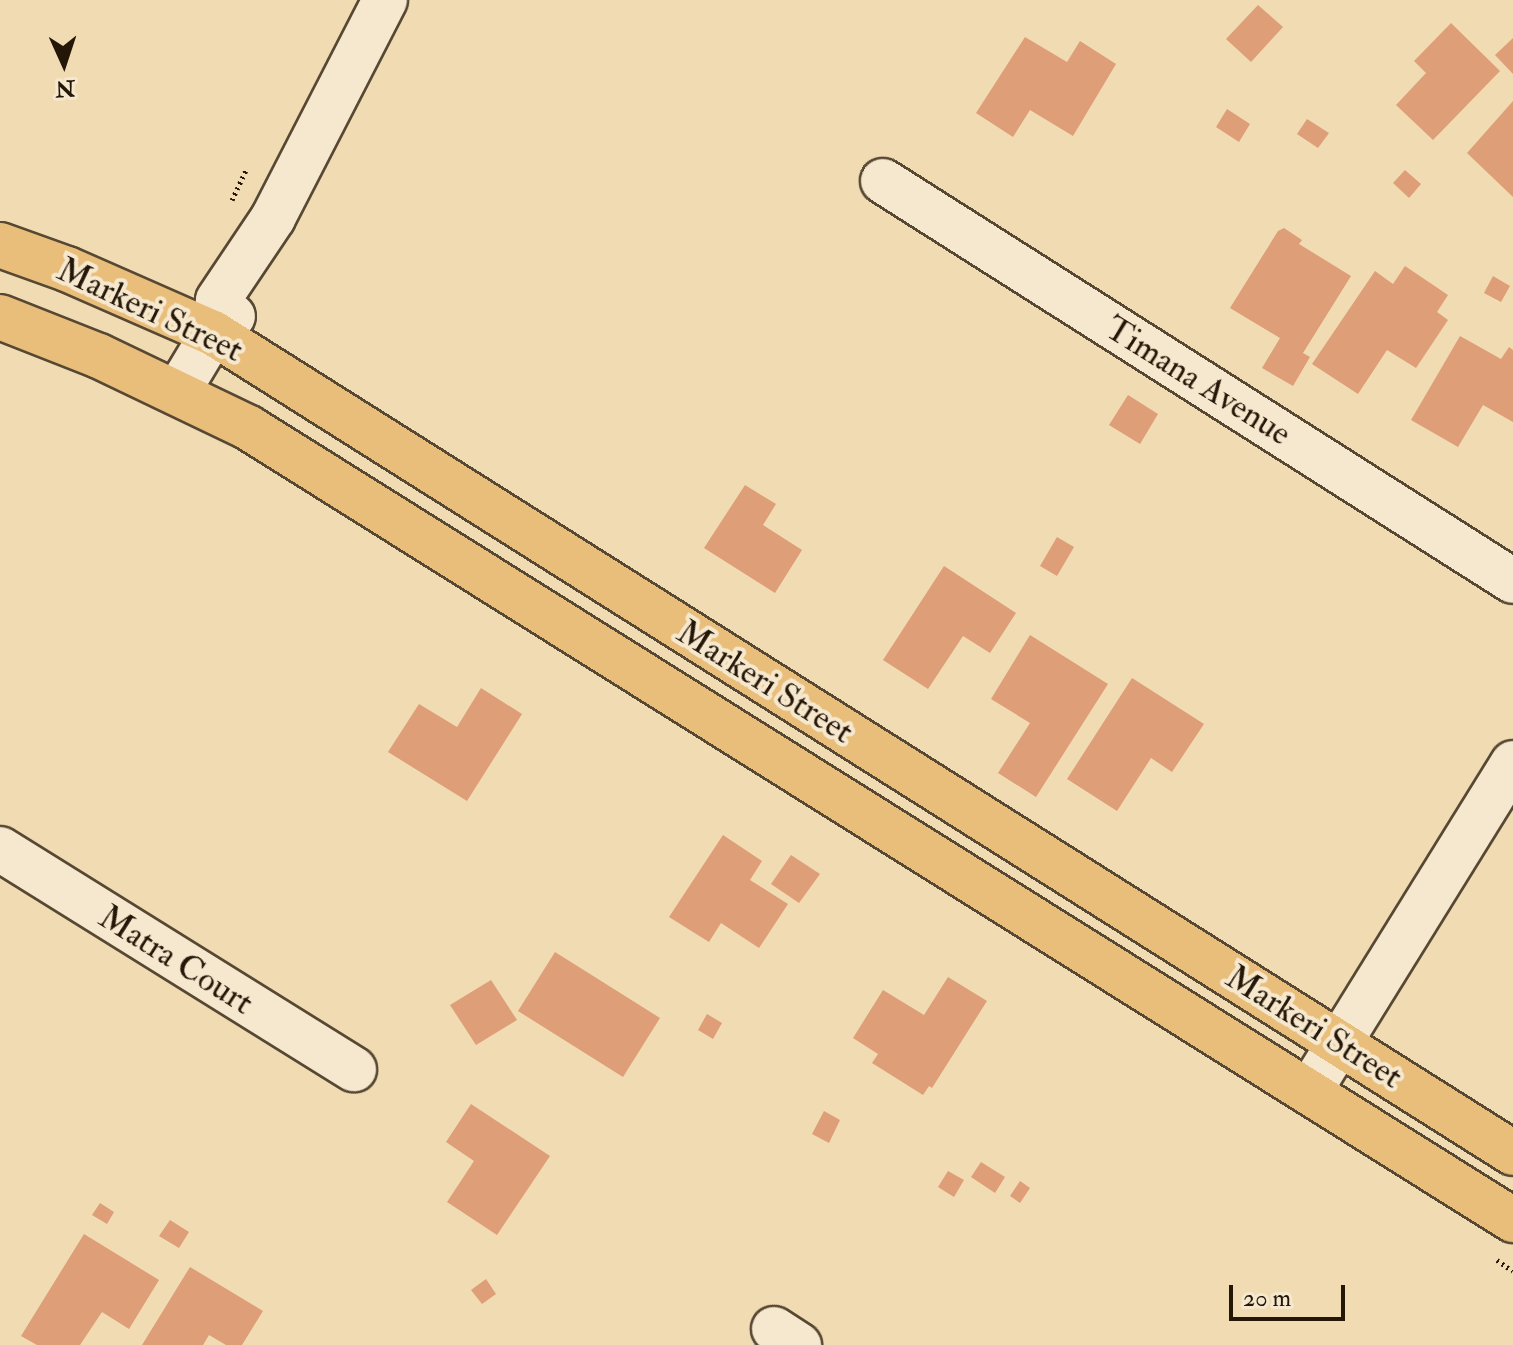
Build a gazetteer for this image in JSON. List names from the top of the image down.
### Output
{
  "streets": {
    "main road": ["Markeri Street"],
    "street": ["Timana Avenue", "Matra Court"]
  },
  "scale_bar": "20 m",
  "north": "bottom"
}
